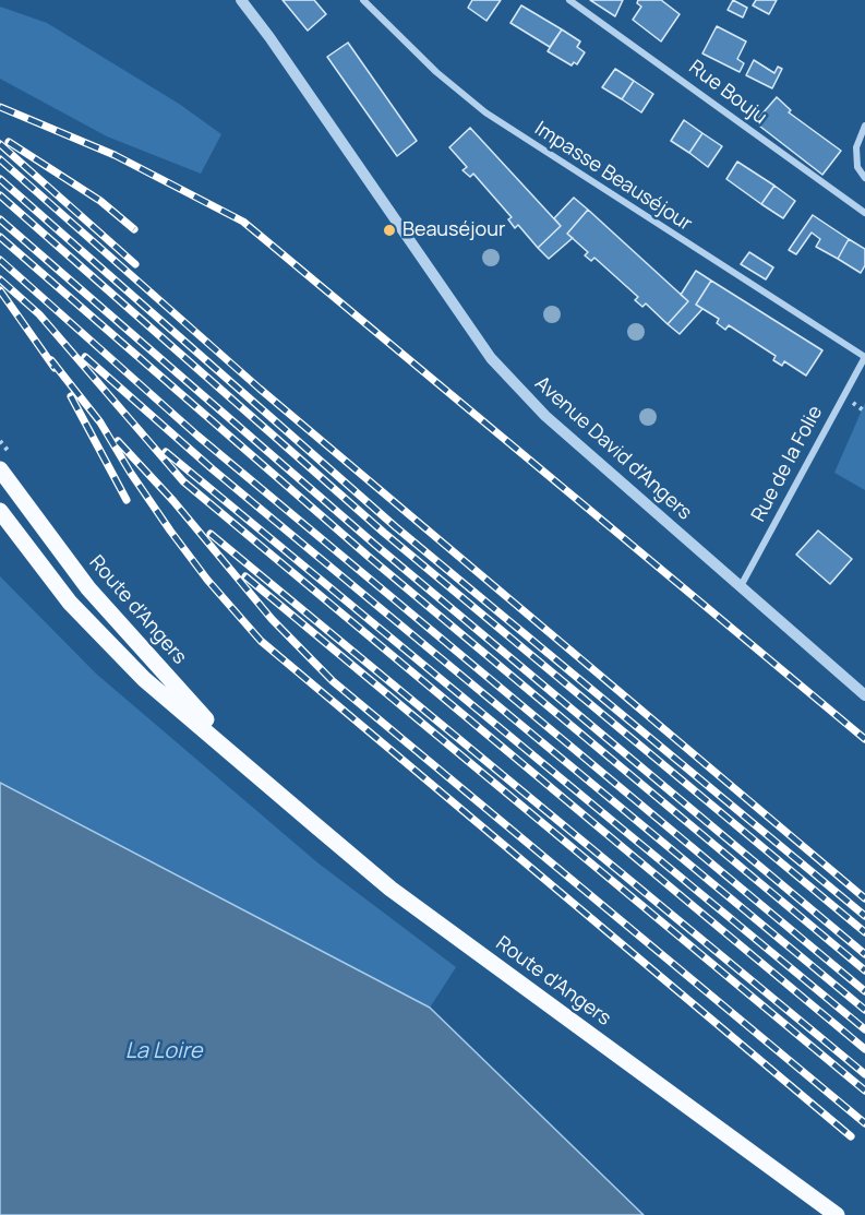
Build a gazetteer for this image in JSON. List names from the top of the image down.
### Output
{
  "streets": {
    "main road": ["Route d'Angers"],
    "street": [
      "Rue Bouju",
      "Impasse Beauséjour",
      "Avenue David d'Angers",
      "Rue de la Folie"
    ]
  },
  "crossings": [
    ["Impasse Beauséjour", "Rue de la Folie"],
    ["Avenue David d'Angers", "Rue de la Folie"]
  ],
  "water": ["La Loire"],
  "places": ["Beauséjour"]
}
